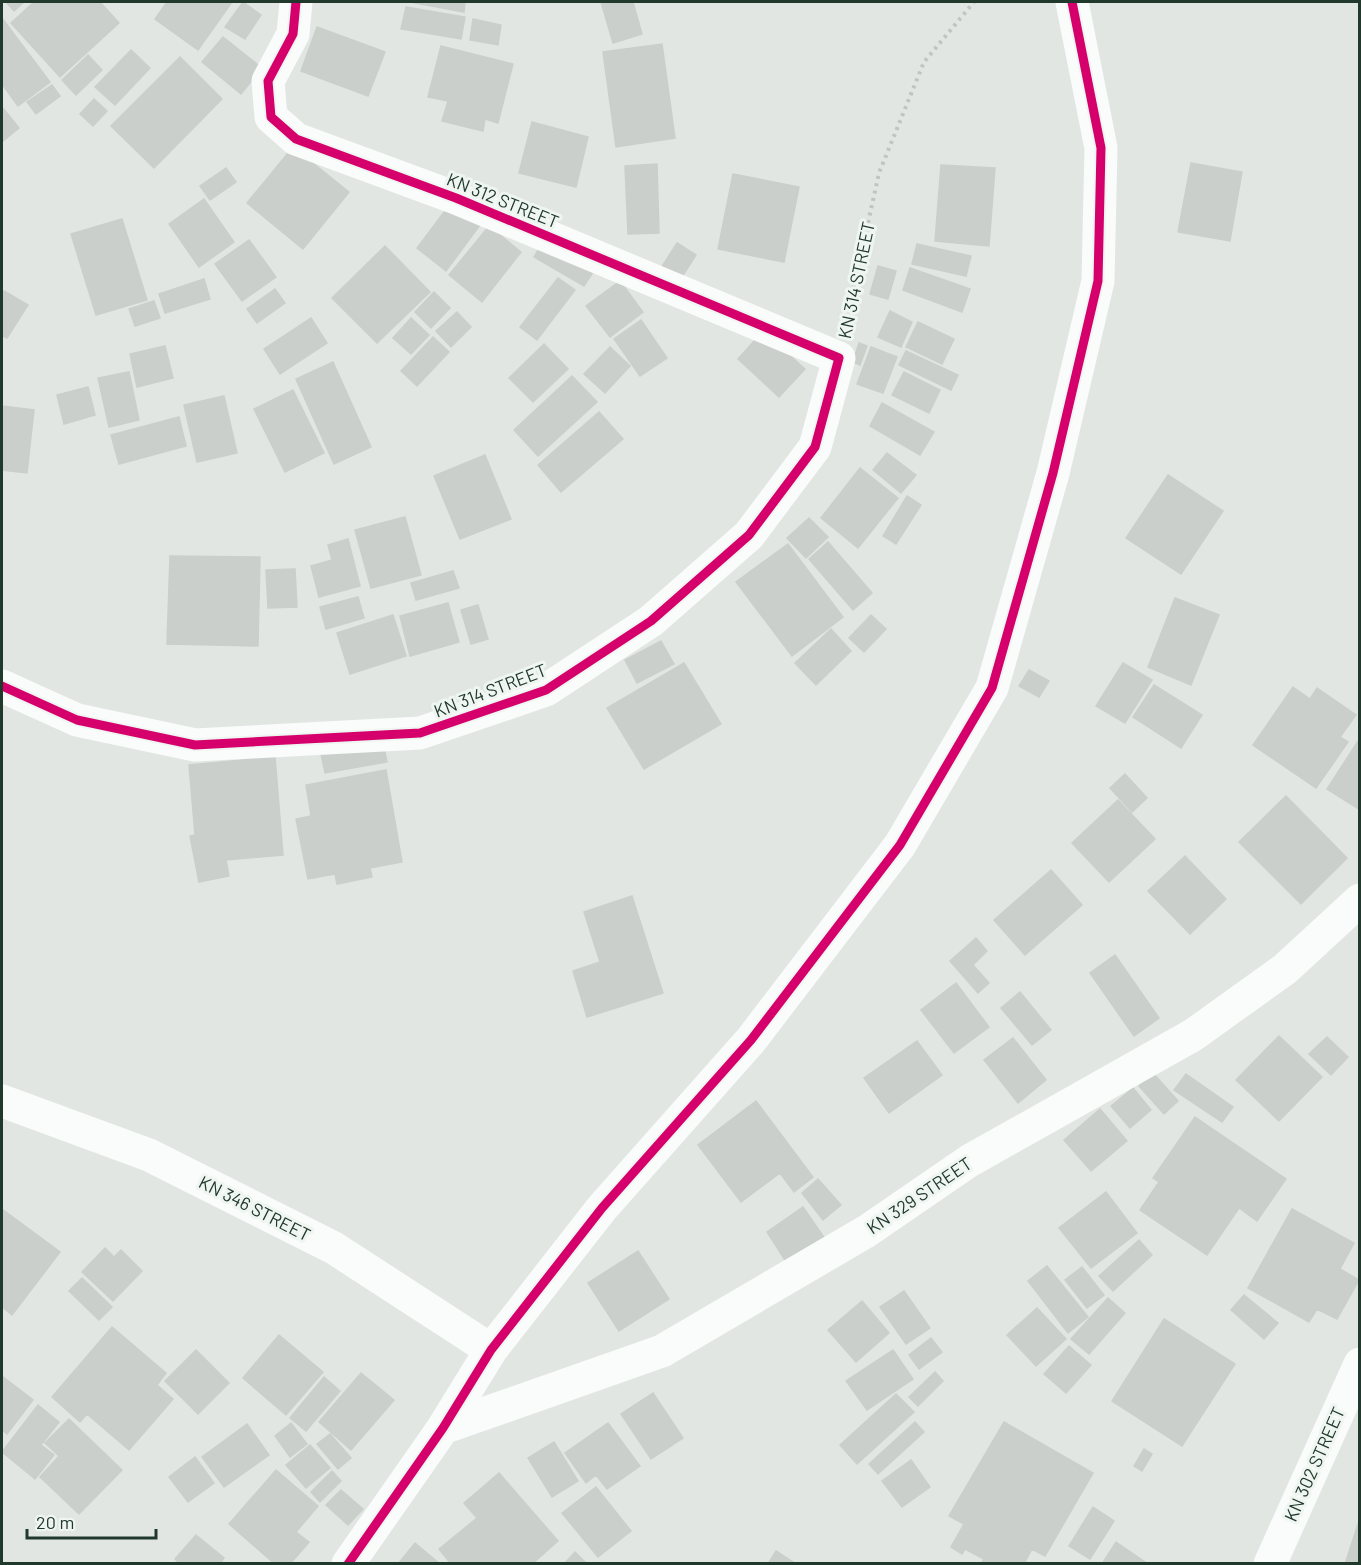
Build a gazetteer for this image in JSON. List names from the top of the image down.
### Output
{
  "streets": {
    "street": [
      "KN 312 STREET",
      "KN 314 STREET",
      "KN 329 STREET",
      "KN 346 STREET",
      "KN 302 STREET"
    ]
  },
  "crossings": [
    ["KN 312 STREET", "KN 314 STREET"]
  ],
  "scale_bar": "20 m"
}
